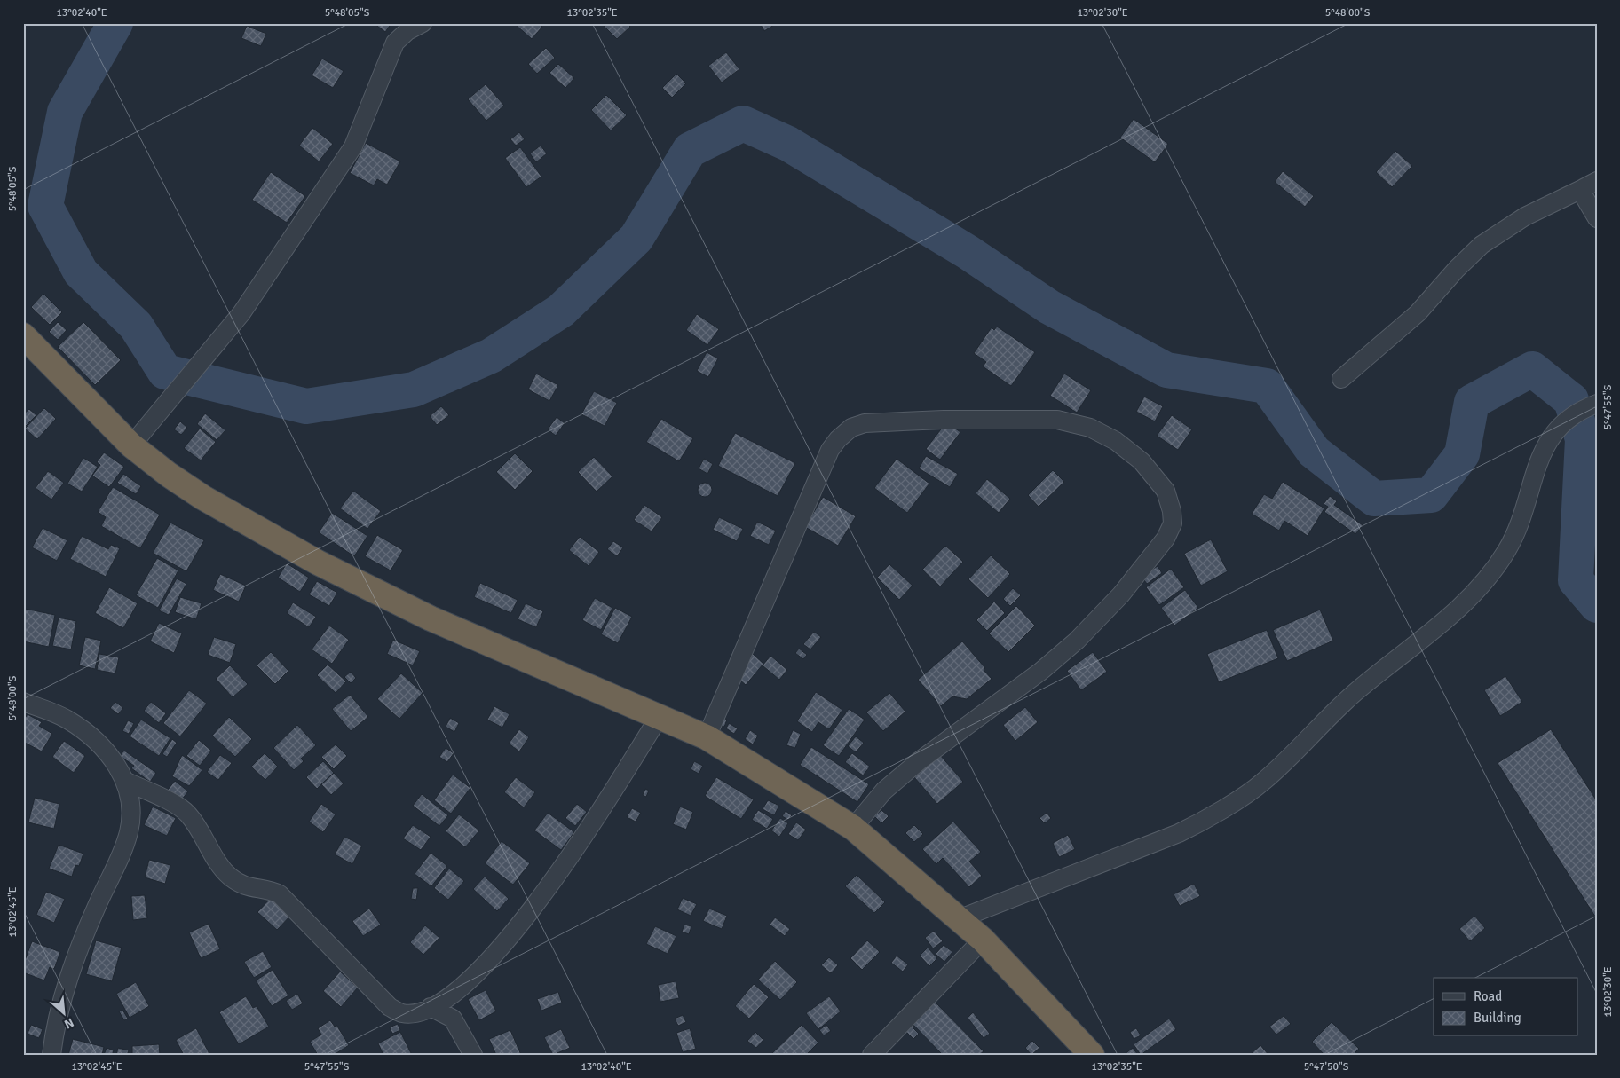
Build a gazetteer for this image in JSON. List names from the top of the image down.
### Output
{
  "legend": ["Road", "Building"],
  "north": "bottom right",
  "coordinates": [
    "13°02'40\"E",
    "5°48'05\"S",
    "13°02'35\"E",
    "13°02'30\"E",
    "5°48'00\"S",
    "5°47'55\"S",
    "13°02'45\"E",
    "5°47'50\"S"
  ]
}
